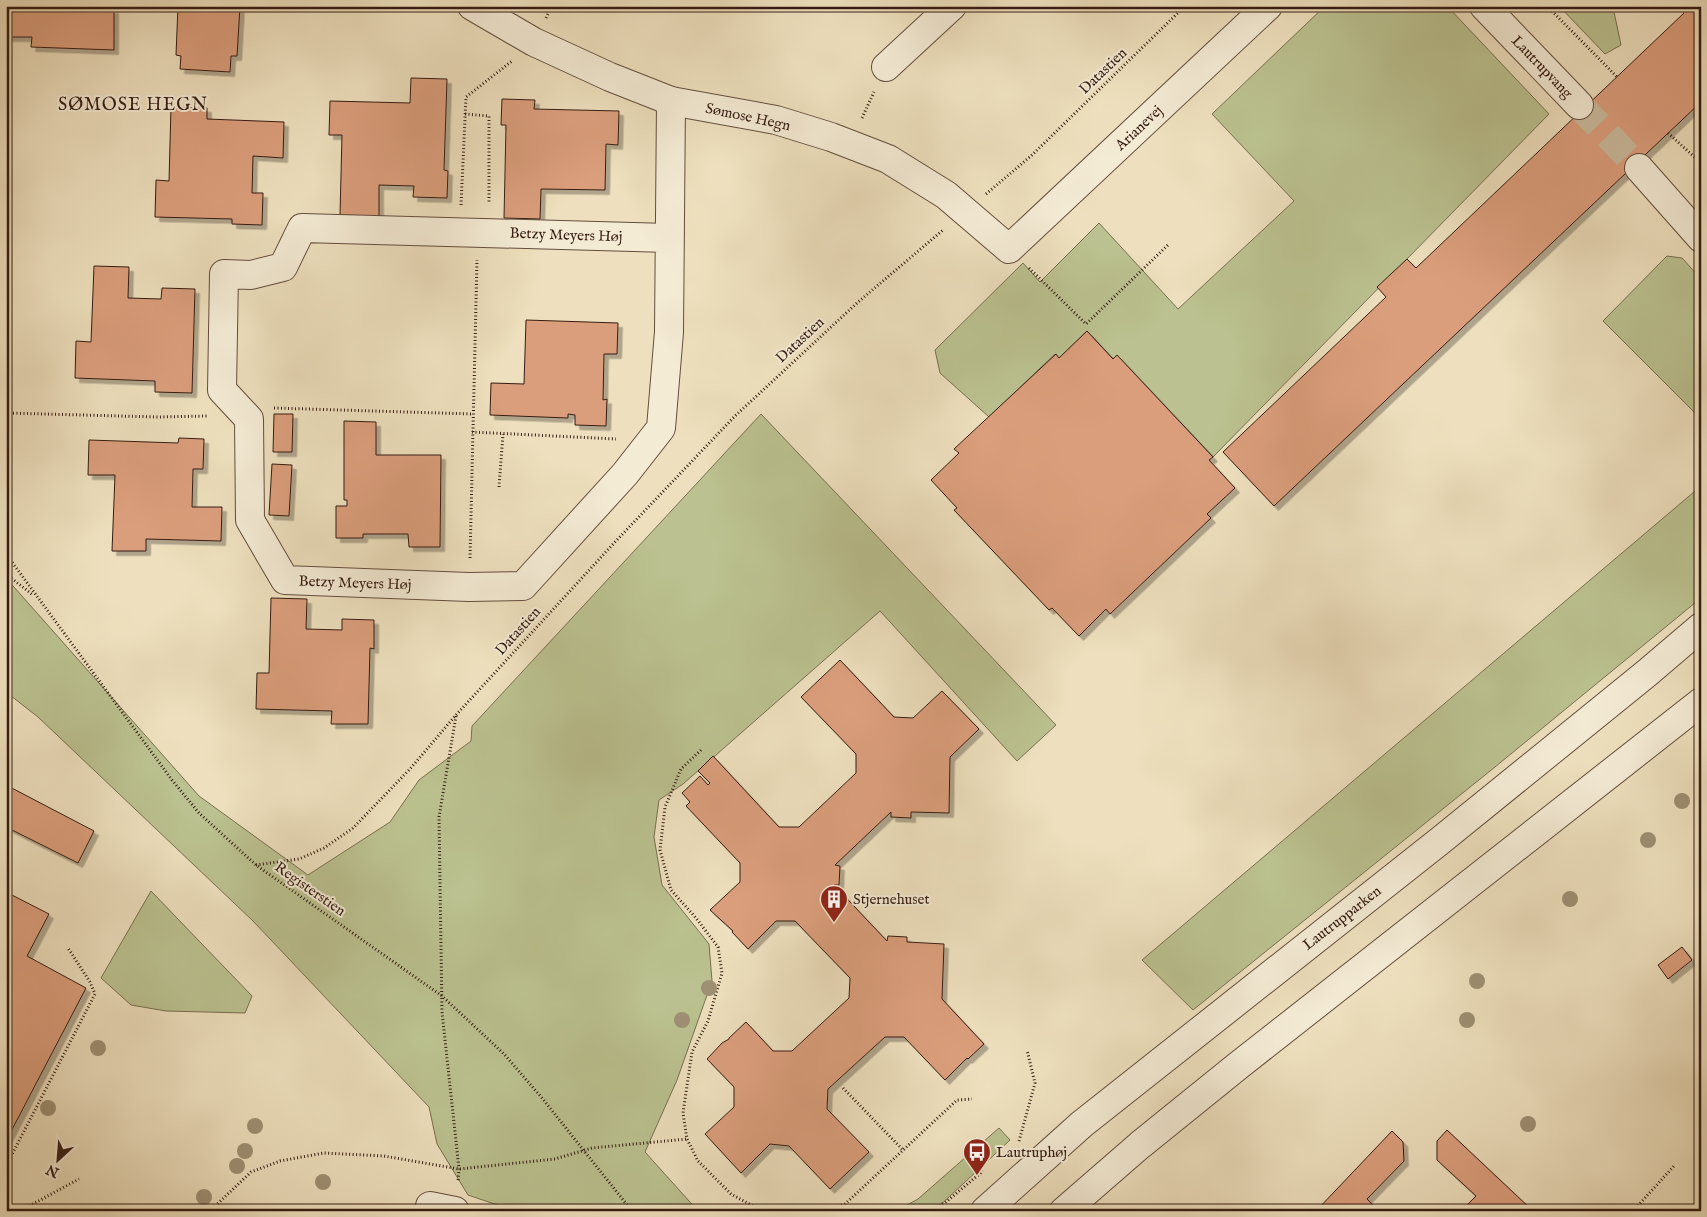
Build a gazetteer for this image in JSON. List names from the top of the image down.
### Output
{
  "streets": {
    "street": [
      "Lautrupvang",
      "Sømose Hegn",
      "Arianevej",
      "Betzy Meyers Høj",
      "Lautrupparken"
    ],
    "path": ["Datastien", "Registerstien"]
  },
  "crossings": [
    ["Datastien", "Sømose Hegn"],
    ["Datastien", "Registerstien"],
    ["Sømose Hegn", "Arianevej"],
    ["Sømose Hegn", "Betzy Meyers Høj"]
  ],
  "districts": ["SØMOSE HEGN"],
  "places": {
    "building": ["Stjernehuset"],
    "bus stop": ["Lautruphøj"]
  },
  "north": "bottom left"
}
